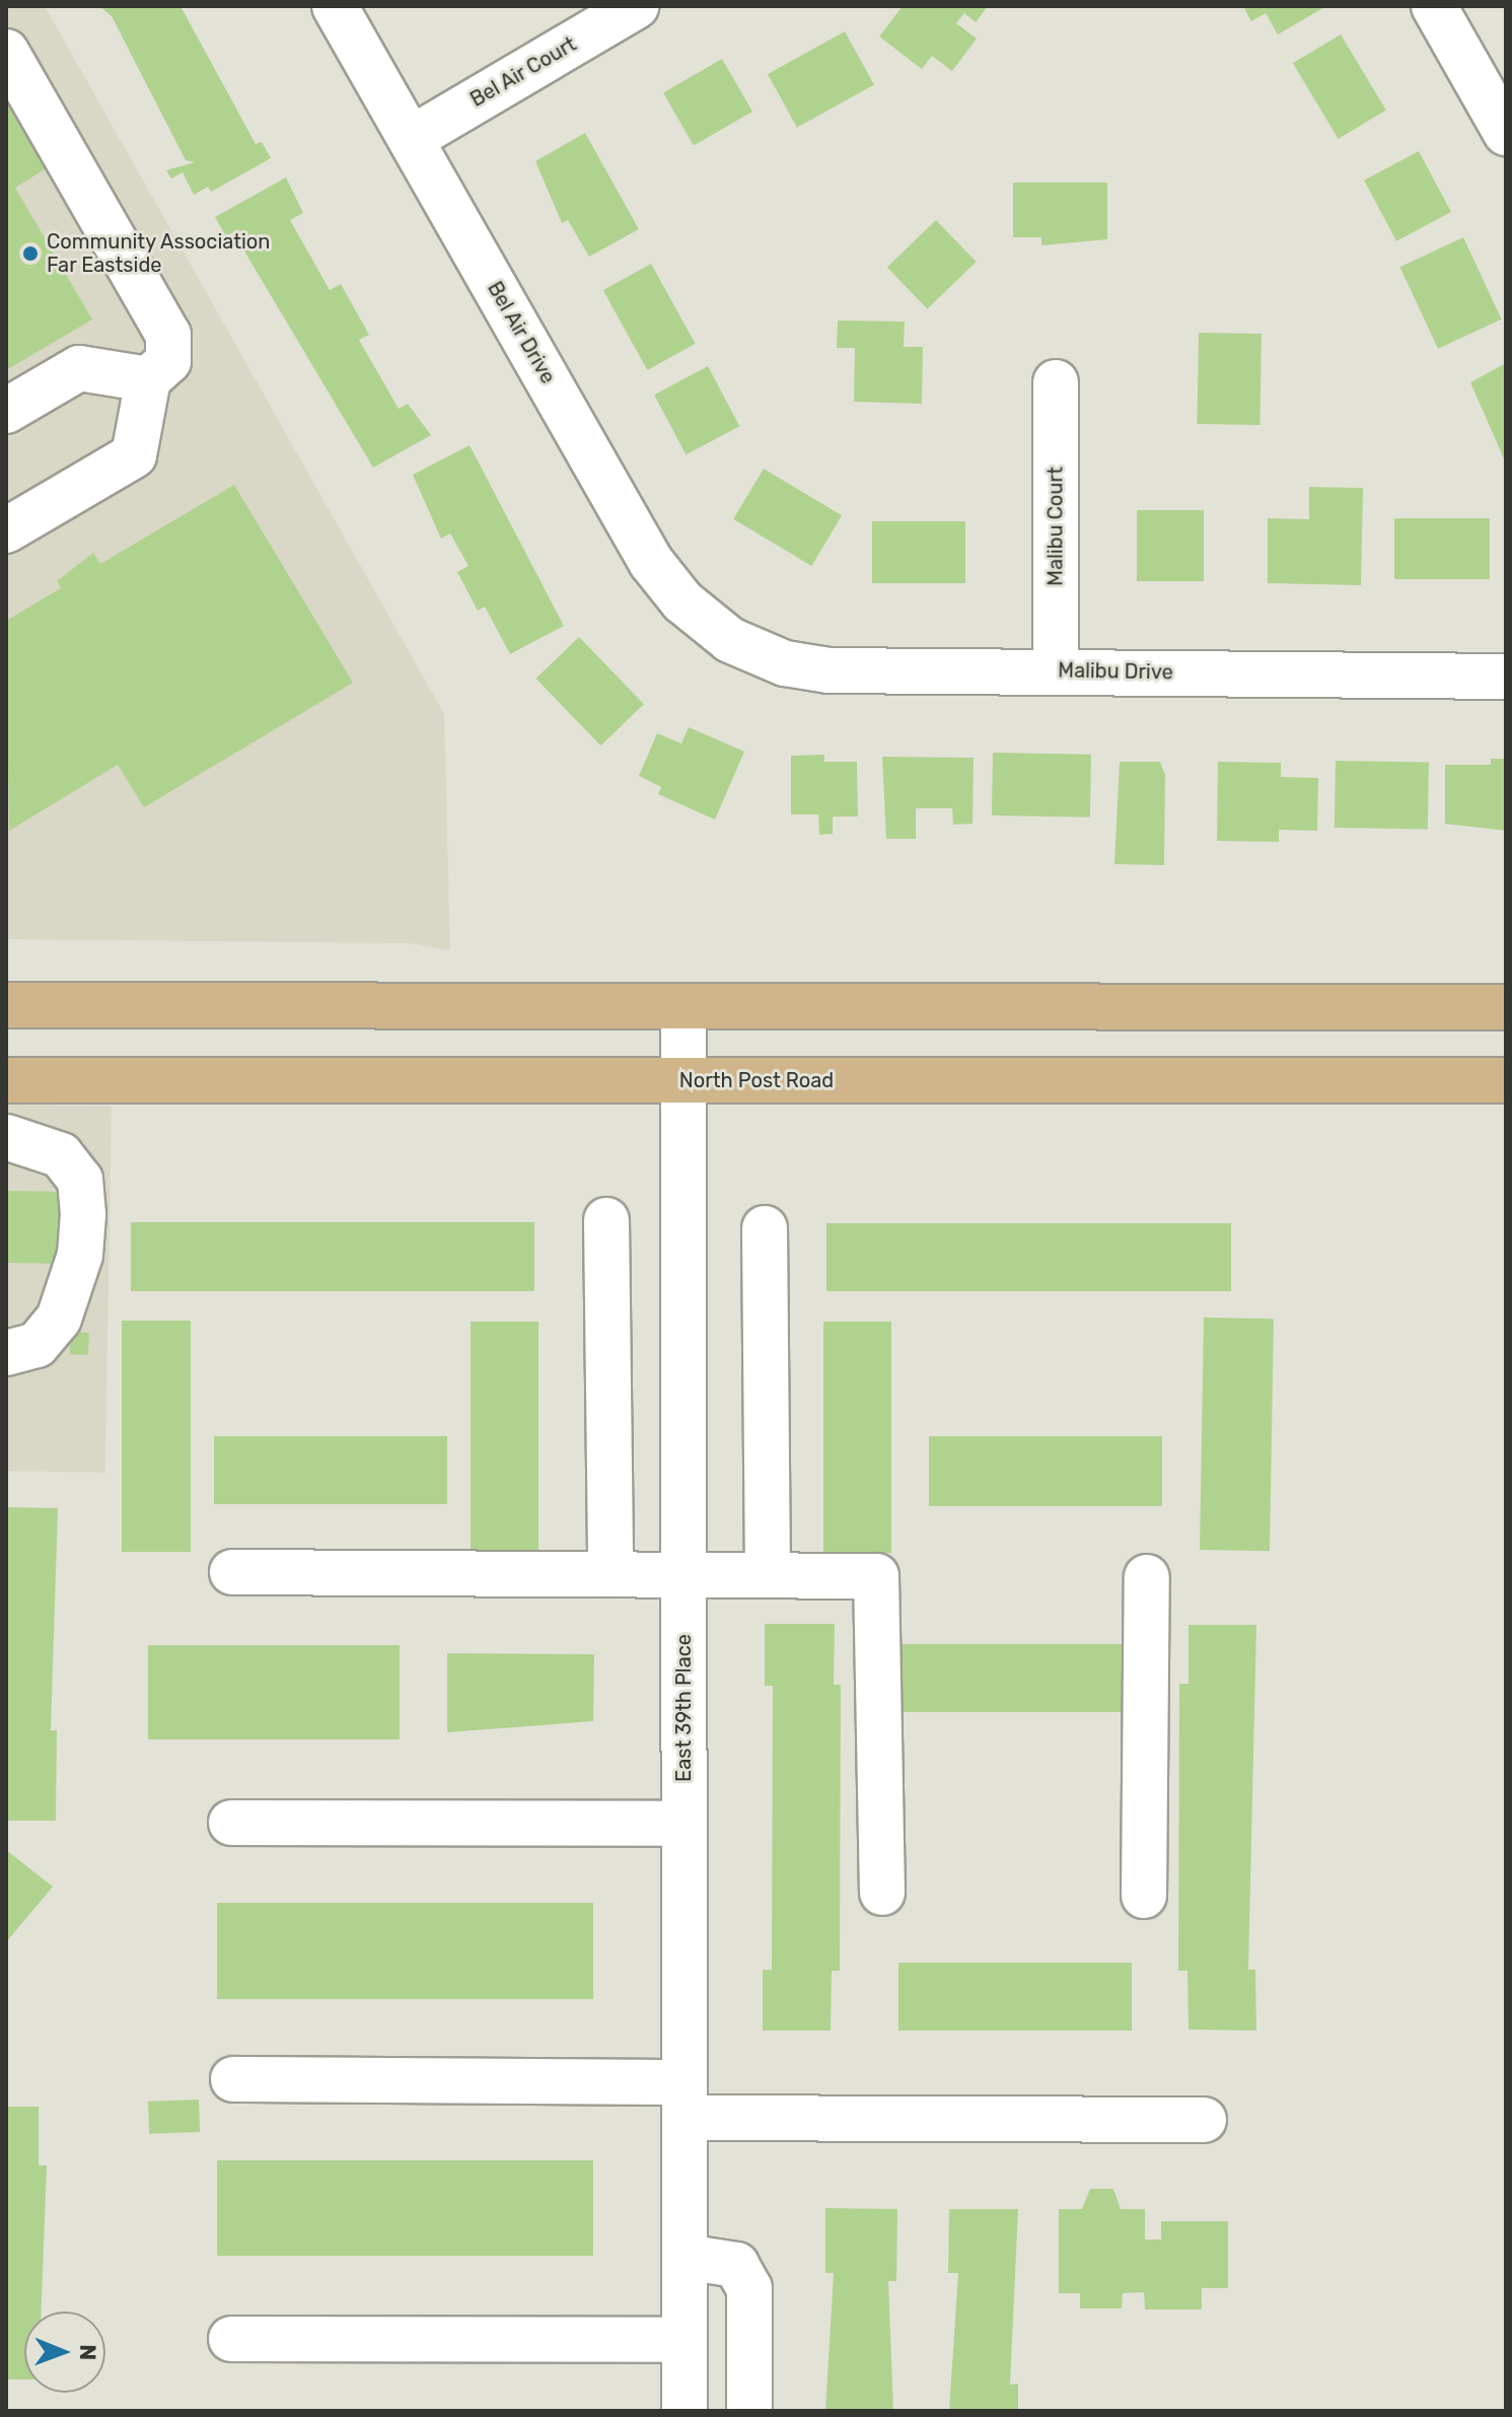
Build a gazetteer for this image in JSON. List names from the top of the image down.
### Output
{
  "streets": {
    "main road": ["North Post Road"],
    "street": [
      "Bel Air Court",
      "Bel Air Drive",
      "Malibu Court",
      "Malibu Drive",
      "East 39th Place"
    ]
  },
  "crossings": [
    ["Bel Air Court", "Bel Air Drive"],
    ["Bel Air Drive", "Malibu Drive"],
    ["Malibu Court", "Malibu Drive"],
    ["North Post Road", "East 39th Place"]
  ],
  "places": ["Community Association Far Eastside"],
  "north": "right"
}
